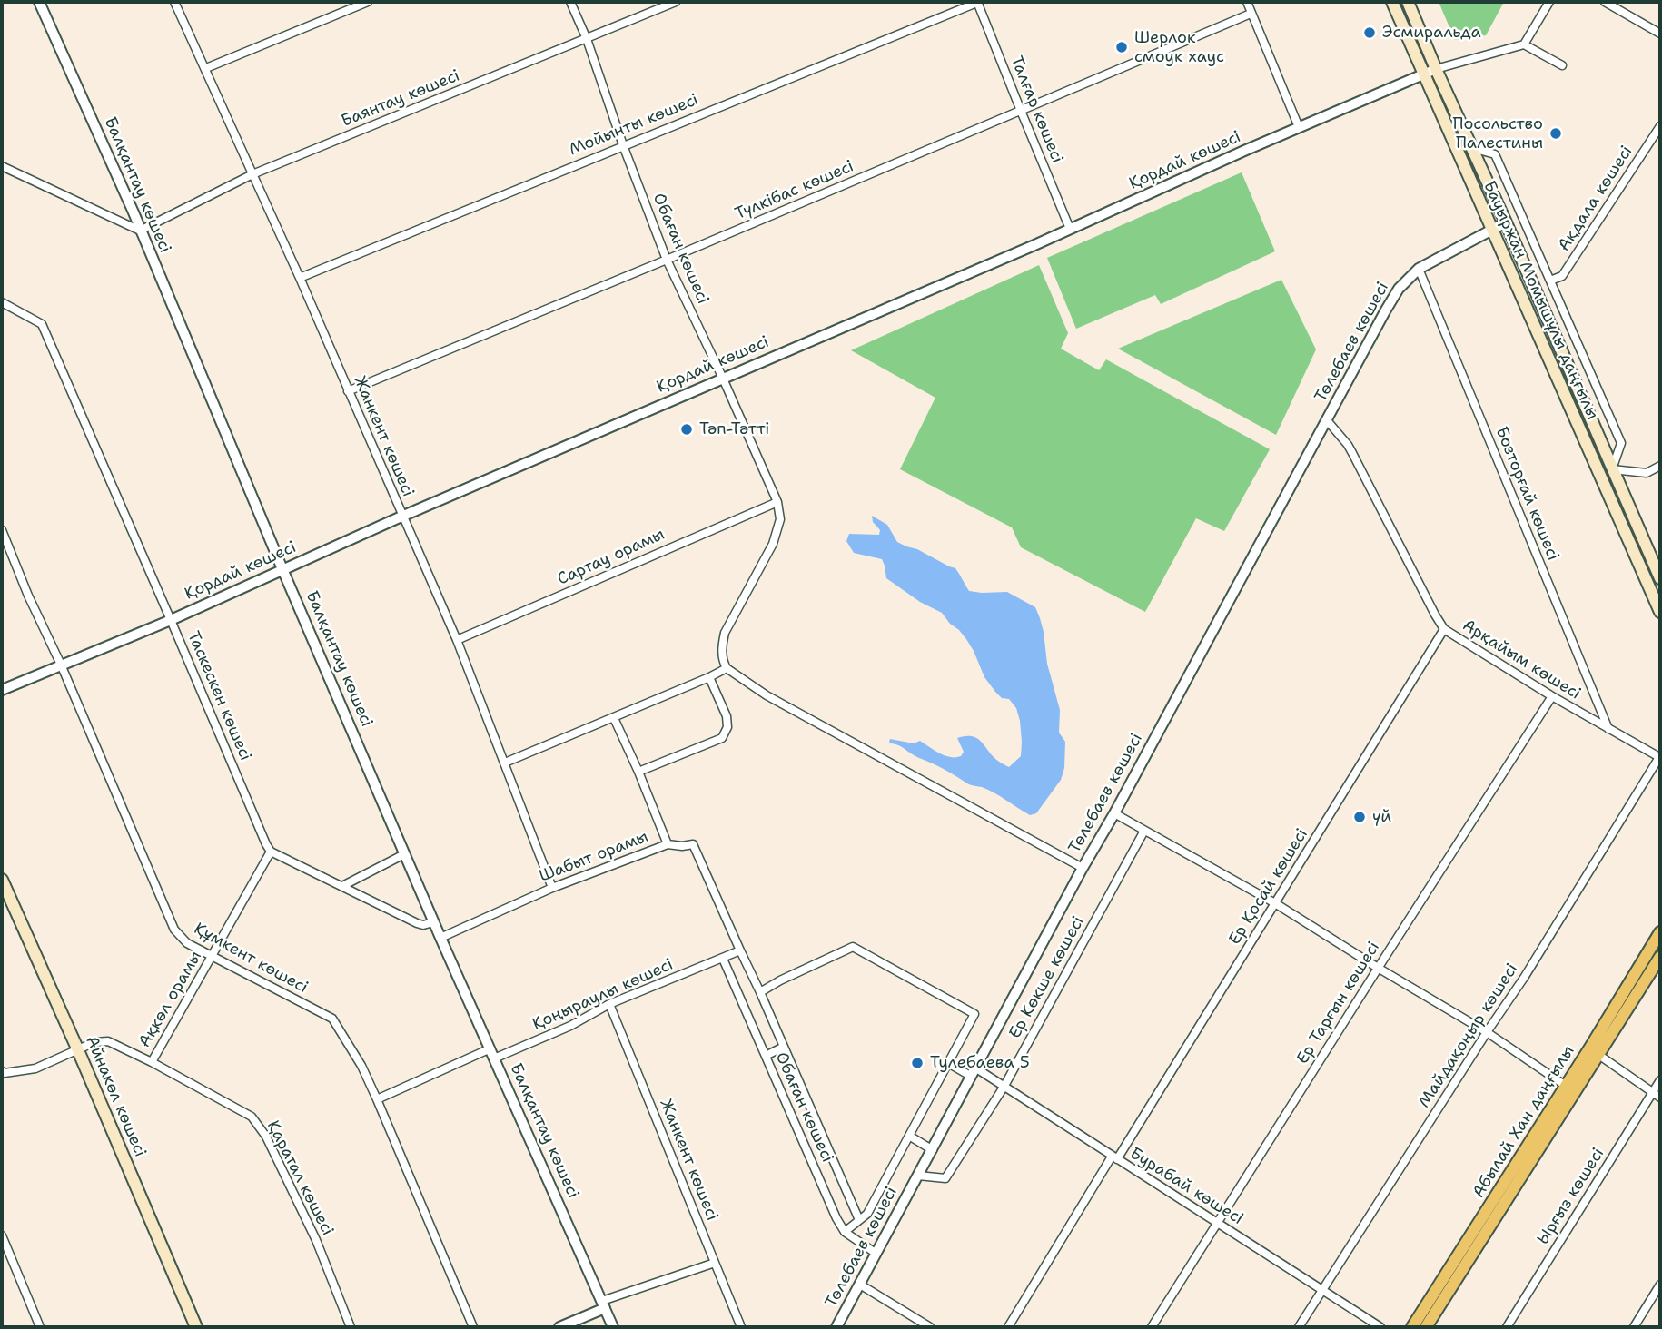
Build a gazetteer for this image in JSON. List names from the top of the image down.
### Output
{
  "streets": {
    "main road": ["Бауыржан Момышұлы даңғылы", "Айнакөл көшесі", "Абылай Хан даңғылы"],
    "street": [
      "Баянтау көшесі",
      "Талғар көшесі",
      "Мойынты көшесі",
      "Қордай көшесі",
      "Балқантау көшесі",
      "Түлкібас көшесі",
      "Ақдала көшесі",
      "Обаған көшесі",
      "Төлебаев көшесі",
      "Жанкент көшесі",
      "Бозторғай көшесі",
      "Сартау орамы",
      "Арқайым көшесі",
      "Таскескен көшесі",
      "Шабыт орамы",
      "Ер Қосай көшесі",
      "Құмкент көшесі",
      "Ер Көкше көшесі",
      "Қоңыраулы көшесі",
      "Ақкөл орамы",
      "Ер Тарғын көшесі",
      "Майдақоңыр көшесі",
      "Қаратал көшесі",
      "Бурабай көшесі",
      "Ырғыз көшесі"
    ]
  },
  "crossings": [
    ["Баянтау көшесі", "Балқантау көшесі"],
    ["Баянтау көшесі", "Обаған көшесі"],
    ["Баянтау көшесі", "Жанкент көшесі"],
    ["Талғар көшесі", "Мойынты көшесі"],
    ["Талғар көшесі", "Қордай көшесі"],
    ["Талғар көшесі", "Түлкібас көшесі"],
    ["Мойынты көшесі", "Обаған көшесі"],
    ["Мойынты көшесі", "Жанкент көшесі"],
    ["Қордай көшесі", "Балқантау көшесі"],
    ["Қордай көшесі", "Обаған көшесі"],
    ["Қордай көшесі", "Бауыржан Момышұлы даңғылы"],
    ["Қордай көшесі", "Жанкент көшесі"],
    ["Қордай көшесі", "Таскескен көшесі"],
    ["Қордай көшесі", "Құмкент көшесі"],
    ["Балқантау көшесі", "Шабыт орамы"],
    ["Балқантау көшесі", "Қоңыраулы көшесі"],
    ["Түлкібас көшесі", "Обаған көшесі"],
    ["Түлкібас көшесі", "Жанкент көшесі"],
    ["Обаған көшесі", "Төлебаев көшесі"],
    ["Обаған көшесі", "Сартау орамы"],
    ["Обаған көшесі", "Қоңыраулы көшесі"],
    ["Бауыржан Момышұлы даңғылы", "Төлебаев көшесі"],
    ["Төлебаев көшесі", "Бозторғай көшесі"],
    ["Төлебаев көшесі", "Арқайым көшесі"],
    ["Төлебаев көшесі", "Ер Көкше көшесі"],
    ["Төлебаев көшесі", "Бурабай көшесі"],
    ["Жанкент көшесі", "Сартау орамы"],
    ["Жанкент көшесі", "Шабыт орамы"],
    ["Жанкент көшесі", "Қоңыраулы көшесі"],
    ["Бозторғай көшесі", "Арқайым көшесі"],
    ["Арқайым көшесі", "Ер Қосай көшесі"],
    ["Арқайым көшесі", "Ер Тарғын көшесі"],
    ["Арқайым көшесі", "Майдақоңыр көшесі"],
    ["Таскескен көшесі", "Ақкөл орамы"],
    ["Ер Қосай көшесі", "Бурабай көшесі"],
    ["Құмкент көшесі", "Қоңыраулы көшесі"],
    ["Құмкент көшесі", "Ақкөл орамы"],
    ["Ер Көкше көшесі", "Бурабай көшесі"],
    ["Ақкөл орамы", "Қаратал көшесі"],
    ["Ер Тарғын көшесі", "Бурабай көшесі"],
    ["Майдақоңыр көшесі", "Бурабай көшесі"],
    ["Айнакөл көшесі", "Қаратал көшесі"]
  ],
  "places": [
    "Эсмиральда",
    "Шерлок смоук хаус",
    "Посольство Палестины",
    "Тәп-Тәтті",
    "үй",
    "Тулебаева 5"
  ]
}
